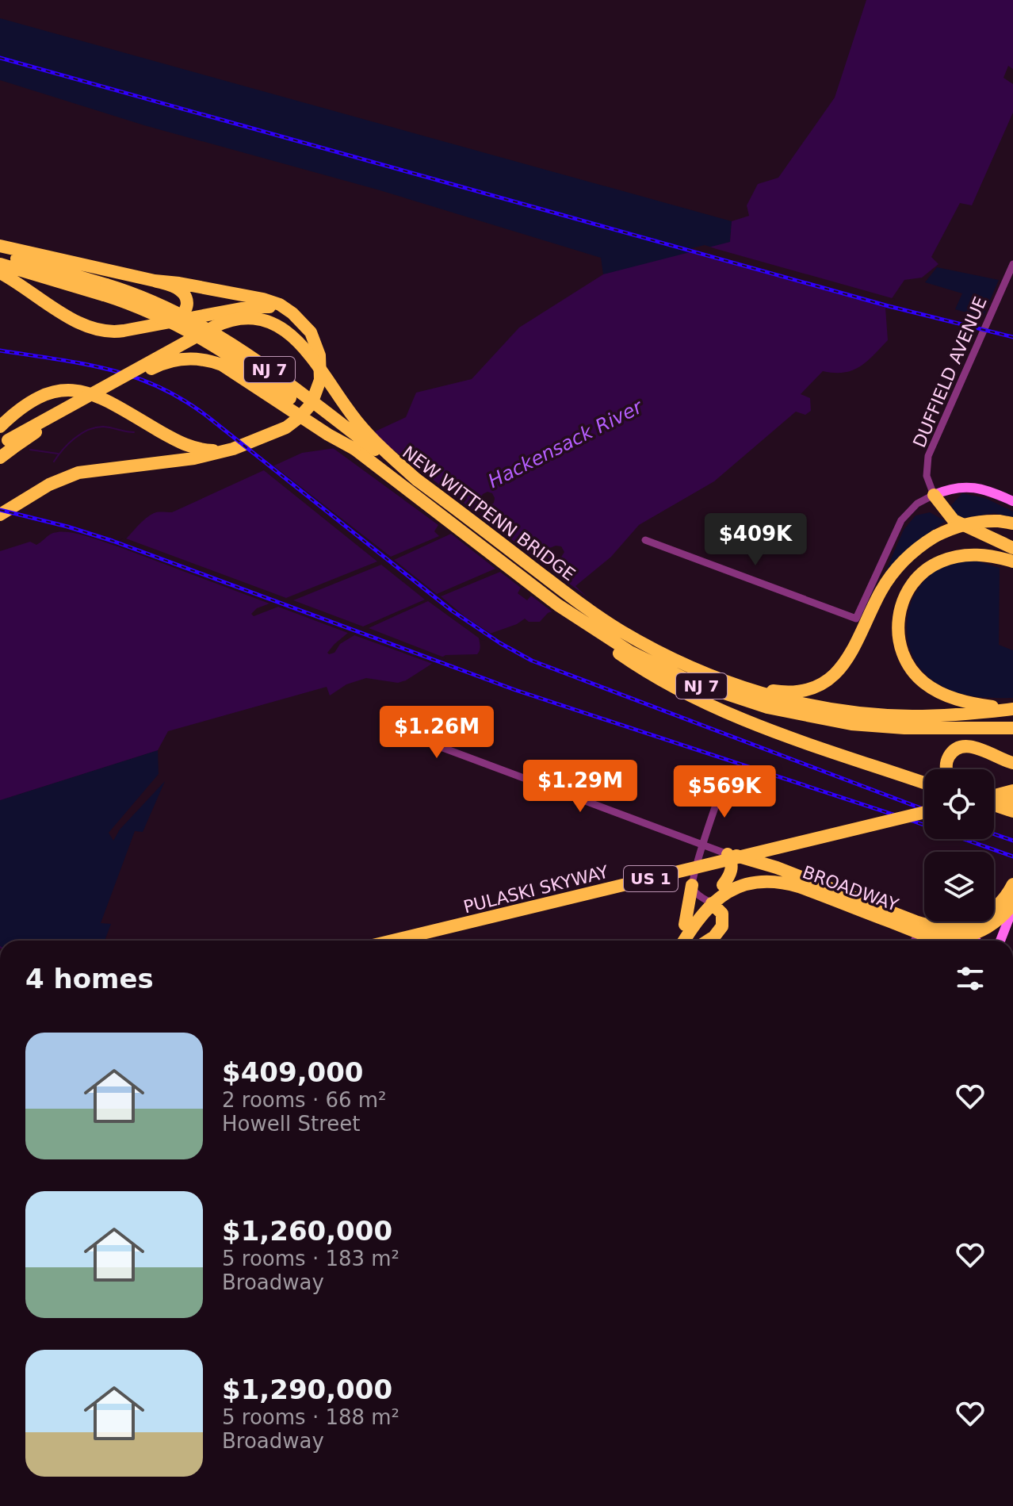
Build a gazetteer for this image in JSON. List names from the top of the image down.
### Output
{
  "streets": {
    "highway": [
      "NJ 7",
      "NEW WITTPENN BRIDGE",
      "US 1",
      "BROADWAY",
      "PULASKI SKYWAY"
    ],
    "street": ["DUFFIELD AVENUE"]
  },
  "crossings": [
    ["NJ 7", "NEW WITTPENN BRIDGE"]
  ],
  "water": ["Hackensack River"],
  "page": {
    "price": [
      "$409K",
      "$1.26M",
      "$1.29M",
      "$569K"
    ],
    "heading": "4 homes",
    "list": [
      {
        "name": "$409,000",
        "note": "2 rooms · 66 m² · Howell Street"
      },
      {
        "name": "$1,260,000",
        "note": "5 rooms · 183 m² · Broadway"
      },
      {
        "name": "$1,290,000",
        "note": "5 rooms · 188 m² · Broadway"
      }
    ]
  }
}
